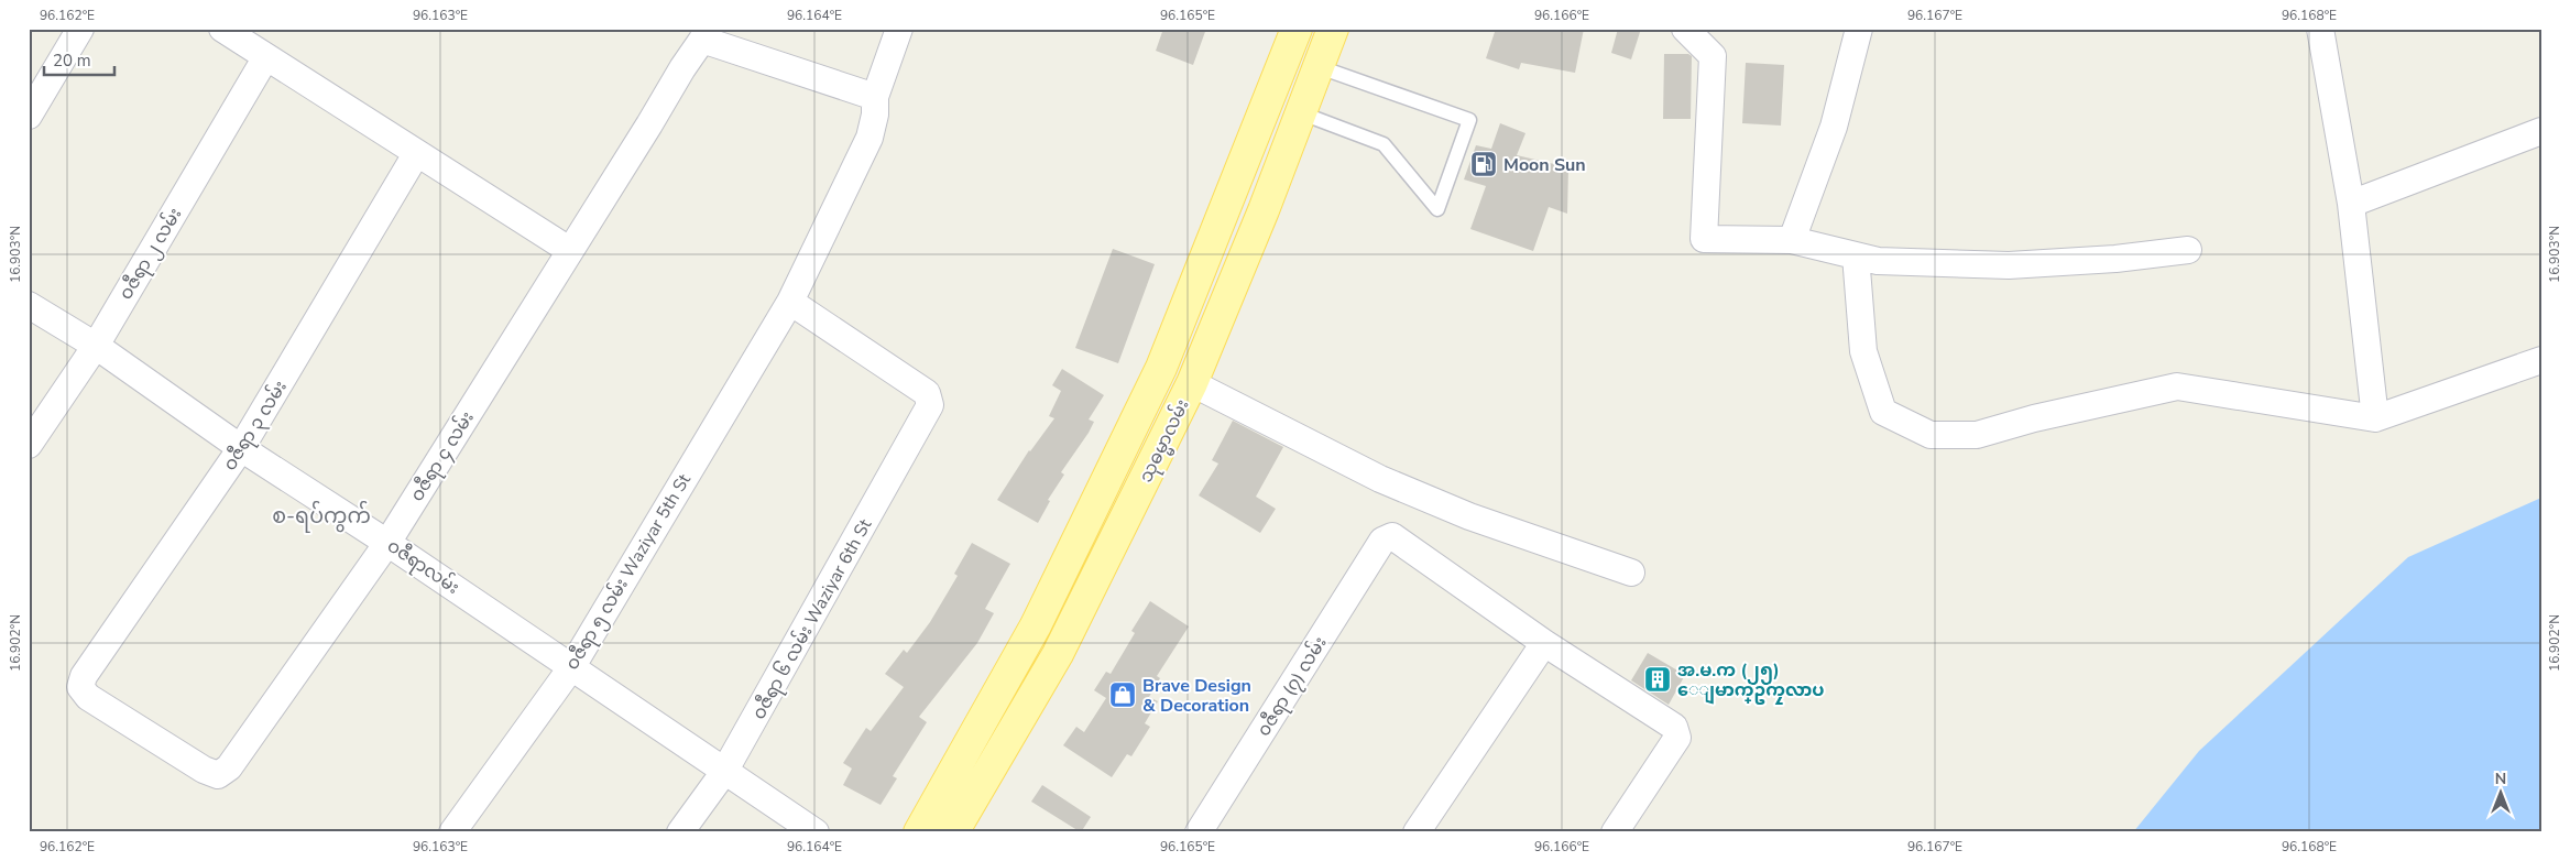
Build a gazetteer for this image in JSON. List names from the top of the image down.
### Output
{
  "streets": {
    "main road": ["သုဓမ္မာလမ်း"],
    "street": [
      "ဝဇီရာ ၂ လမ်း",
      "ဝဇီရာ ၃ လမ်း",
      "ဝဇီရာ ၄ လမ်း",
      "ဝဇီရာလမ်း",
      "ဝဇီရာ ၅ လမ်း Waziyar 5th St",
      "ဝဇီရာ ၆ လမ်း Waziyar 6th St",
      "၀ဇီရာ (၇) လမ်း"
    ]
  },
  "crossings": [
    ["ဝဇီရာ ၂ လမ်း", "ဝဇီရာလမ်း"],
    ["ဝဇီရာ ၃ လမ်း", "ဝဇီရာ ၄ လမ်း"],
    ["ဝဇီရာ ၃ လမ်း", "ဝဇီရာလမ်း"],
    ["ဝဇီရာ ၄ လမ်း", "ဝဇီရာလမ်း"],
    ["ဝဇီရာလမ်း", "ဝဇီရာ ၅ လမ်း Waziyar 5th St"],
    ["ဝဇီရာလမ်း", "ဝဇီရာ ၆ လမ်း Waziyar 6th St"],
    ["ဝဇီရာ ၅ လမ်း Waziyar 5th St", "ဝဇီရာ ၆ လမ်း Waziyar 6th St"]
  ],
  "districts": ["စ-ရပ်ကွက်"],
  "places": {
    "fuel station": ["Moon Sun"],
    "building": ["အ.မ.က (၂၅) ေျမာက္ဥကၠလာပ"],
    "shop": ["Brave Design & Decoration"]
  },
  "scale_bar": "20 m",
  "north": "top",
  "coordinates": [
    "96.162°E",
    "96.163°E",
    "96.164°E",
    "96.165°E",
    "96.166°E",
    "96.167°E",
    "96.168°E",
    "16.903°N",
    "16.902°N"
  ]
}
